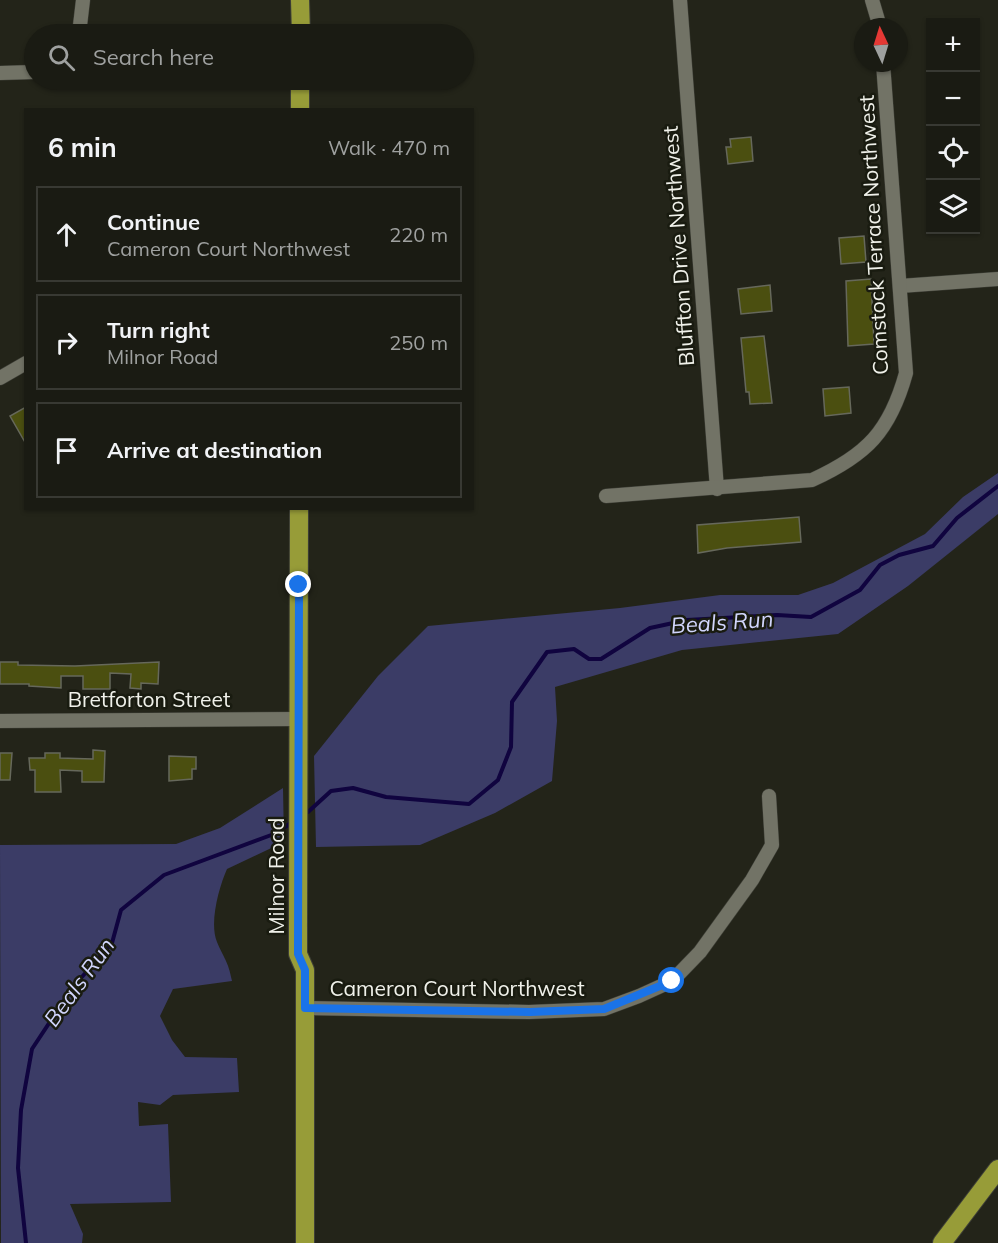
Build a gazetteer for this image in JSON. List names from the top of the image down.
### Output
{
  "streets": {
    "main road": ["Milnor Road"],
    "street": [
      "Comstock Terrace Northwest",
      "Bluffton Drive Northwest",
      "Bretforton Street",
      "Cameron Court Northwest"
    ]
  },
  "crossings": [
    ["Comstock Terrace Northwest", "Bluffton Drive Northwest"],
    ["Bretforton Street", "Milnor Road"],
    ["Milnor Road", "Cameron Court Northwest"]
  ],
  "water": ["Beals Run"],
  "north": "top",
  "page": {
    "map_buttons": ["+", "−"],
    "search": "Search here",
    "heading": ["6 min", "Walk · 470 m"],
    "list": [
      ["Continue", "Cameron Court Northwest", "220 m"],
      ["Turn right", "Milnor Road", "250 m"],
      "Arrive at destination"
    ]
  }
}
